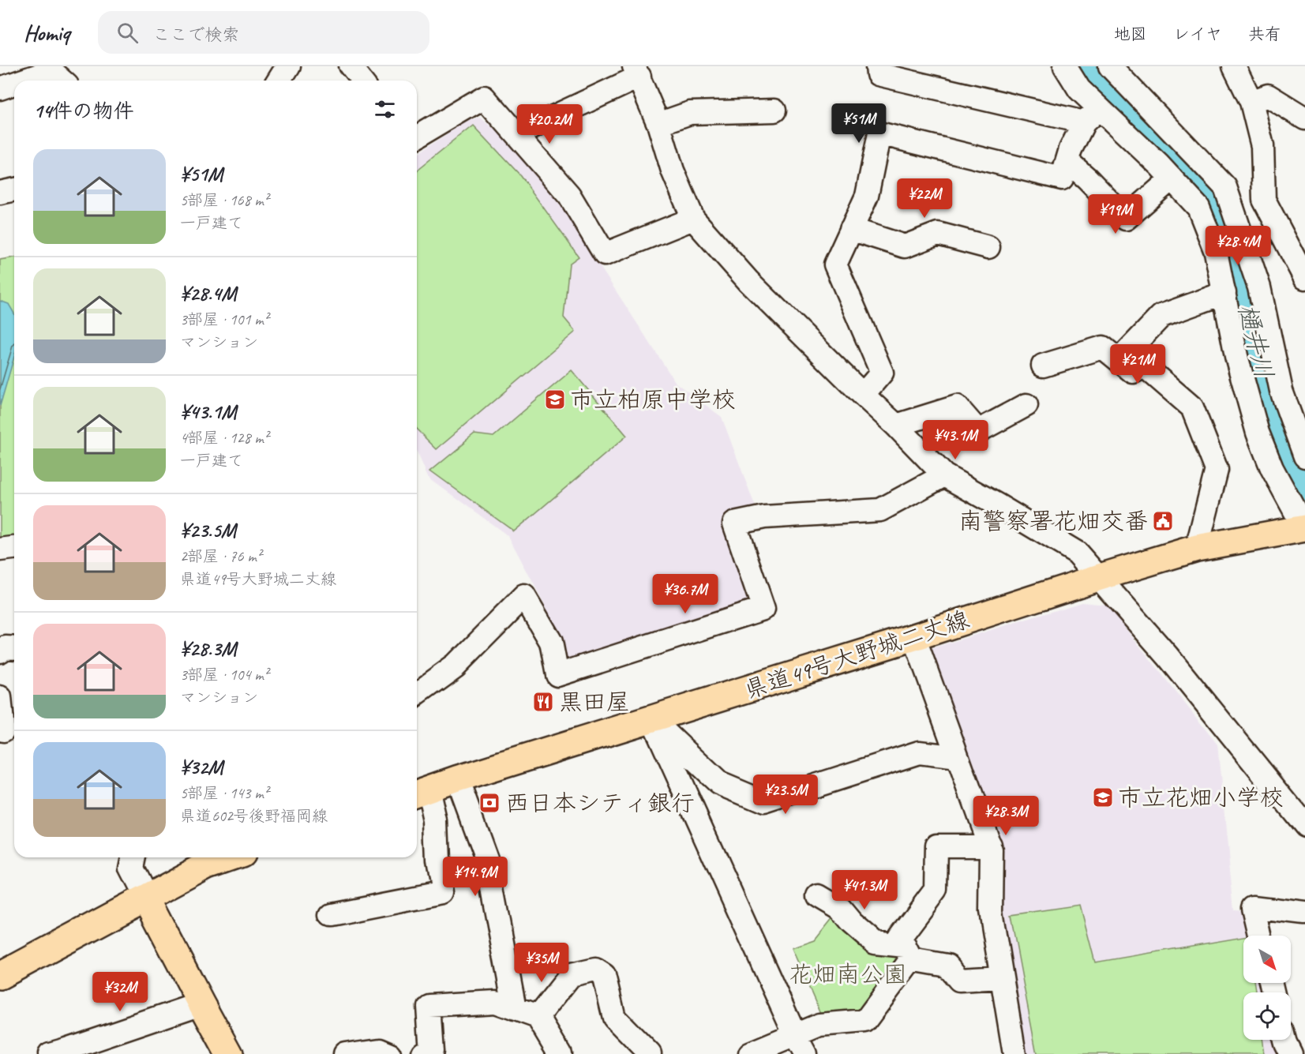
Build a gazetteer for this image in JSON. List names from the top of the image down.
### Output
{
  "streets": {
    "main road": ["県道49号大野城二丈線"]
  },
  "water": ["樋井川"],
  "parks": ["花畑南公園"],
  "places": {
    "school or university": ["市立柏原中学校", "市立花畑小学校"],
    "public building": ["南警察署花畑交番"],
    "restaurant": ["黒田屋"],
    "bank": ["西日本シティ銀行"]
  },
  "north": "bottom right",
  "page": {
    "header": "Homiq",
    "search": "ここで検索",
    "nav": ["地図", "レイヤ", "共有"],
    "heading": "14件の物件",
    "price": [
      "¥51M",
      "¥20.2M",
      "¥22M",
      "¥19M",
      "¥28.4M",
      "¥21M",
      "¥43.1M",
      "¥36.7M",
      "¥23.5M",
      "¥28.3M",
      "¥14.9M",
      "¥41.3M",
      "¥35M",
      "¥32M"
    ],
    "list": [
      {
        "name": "¥51M",
        "note": "5部屋 · 168 m² · 一戸建て"
      },
      {
        "name": "¥28.4M",
        "note": "3部屋 · 101 m² · マンション"
      },
      {
        "name": "¥43.1M",
        "note": "4部屋 · 128 m² · 一戸建て"
      },
      {
        "name": "¥23.5M",
        "note": "2部屋 · 76 m² · 県道49号大野城二丈線"
      },
      {
        "name": "¥28.3M",
        "note": "3部屋 · 104 m² · マンション"
      },
      {
        "name": "¥32M",
        "note": "5部屋 · 143 m² · 県道602号後野福岡線"
      }
    ]
  }
}
